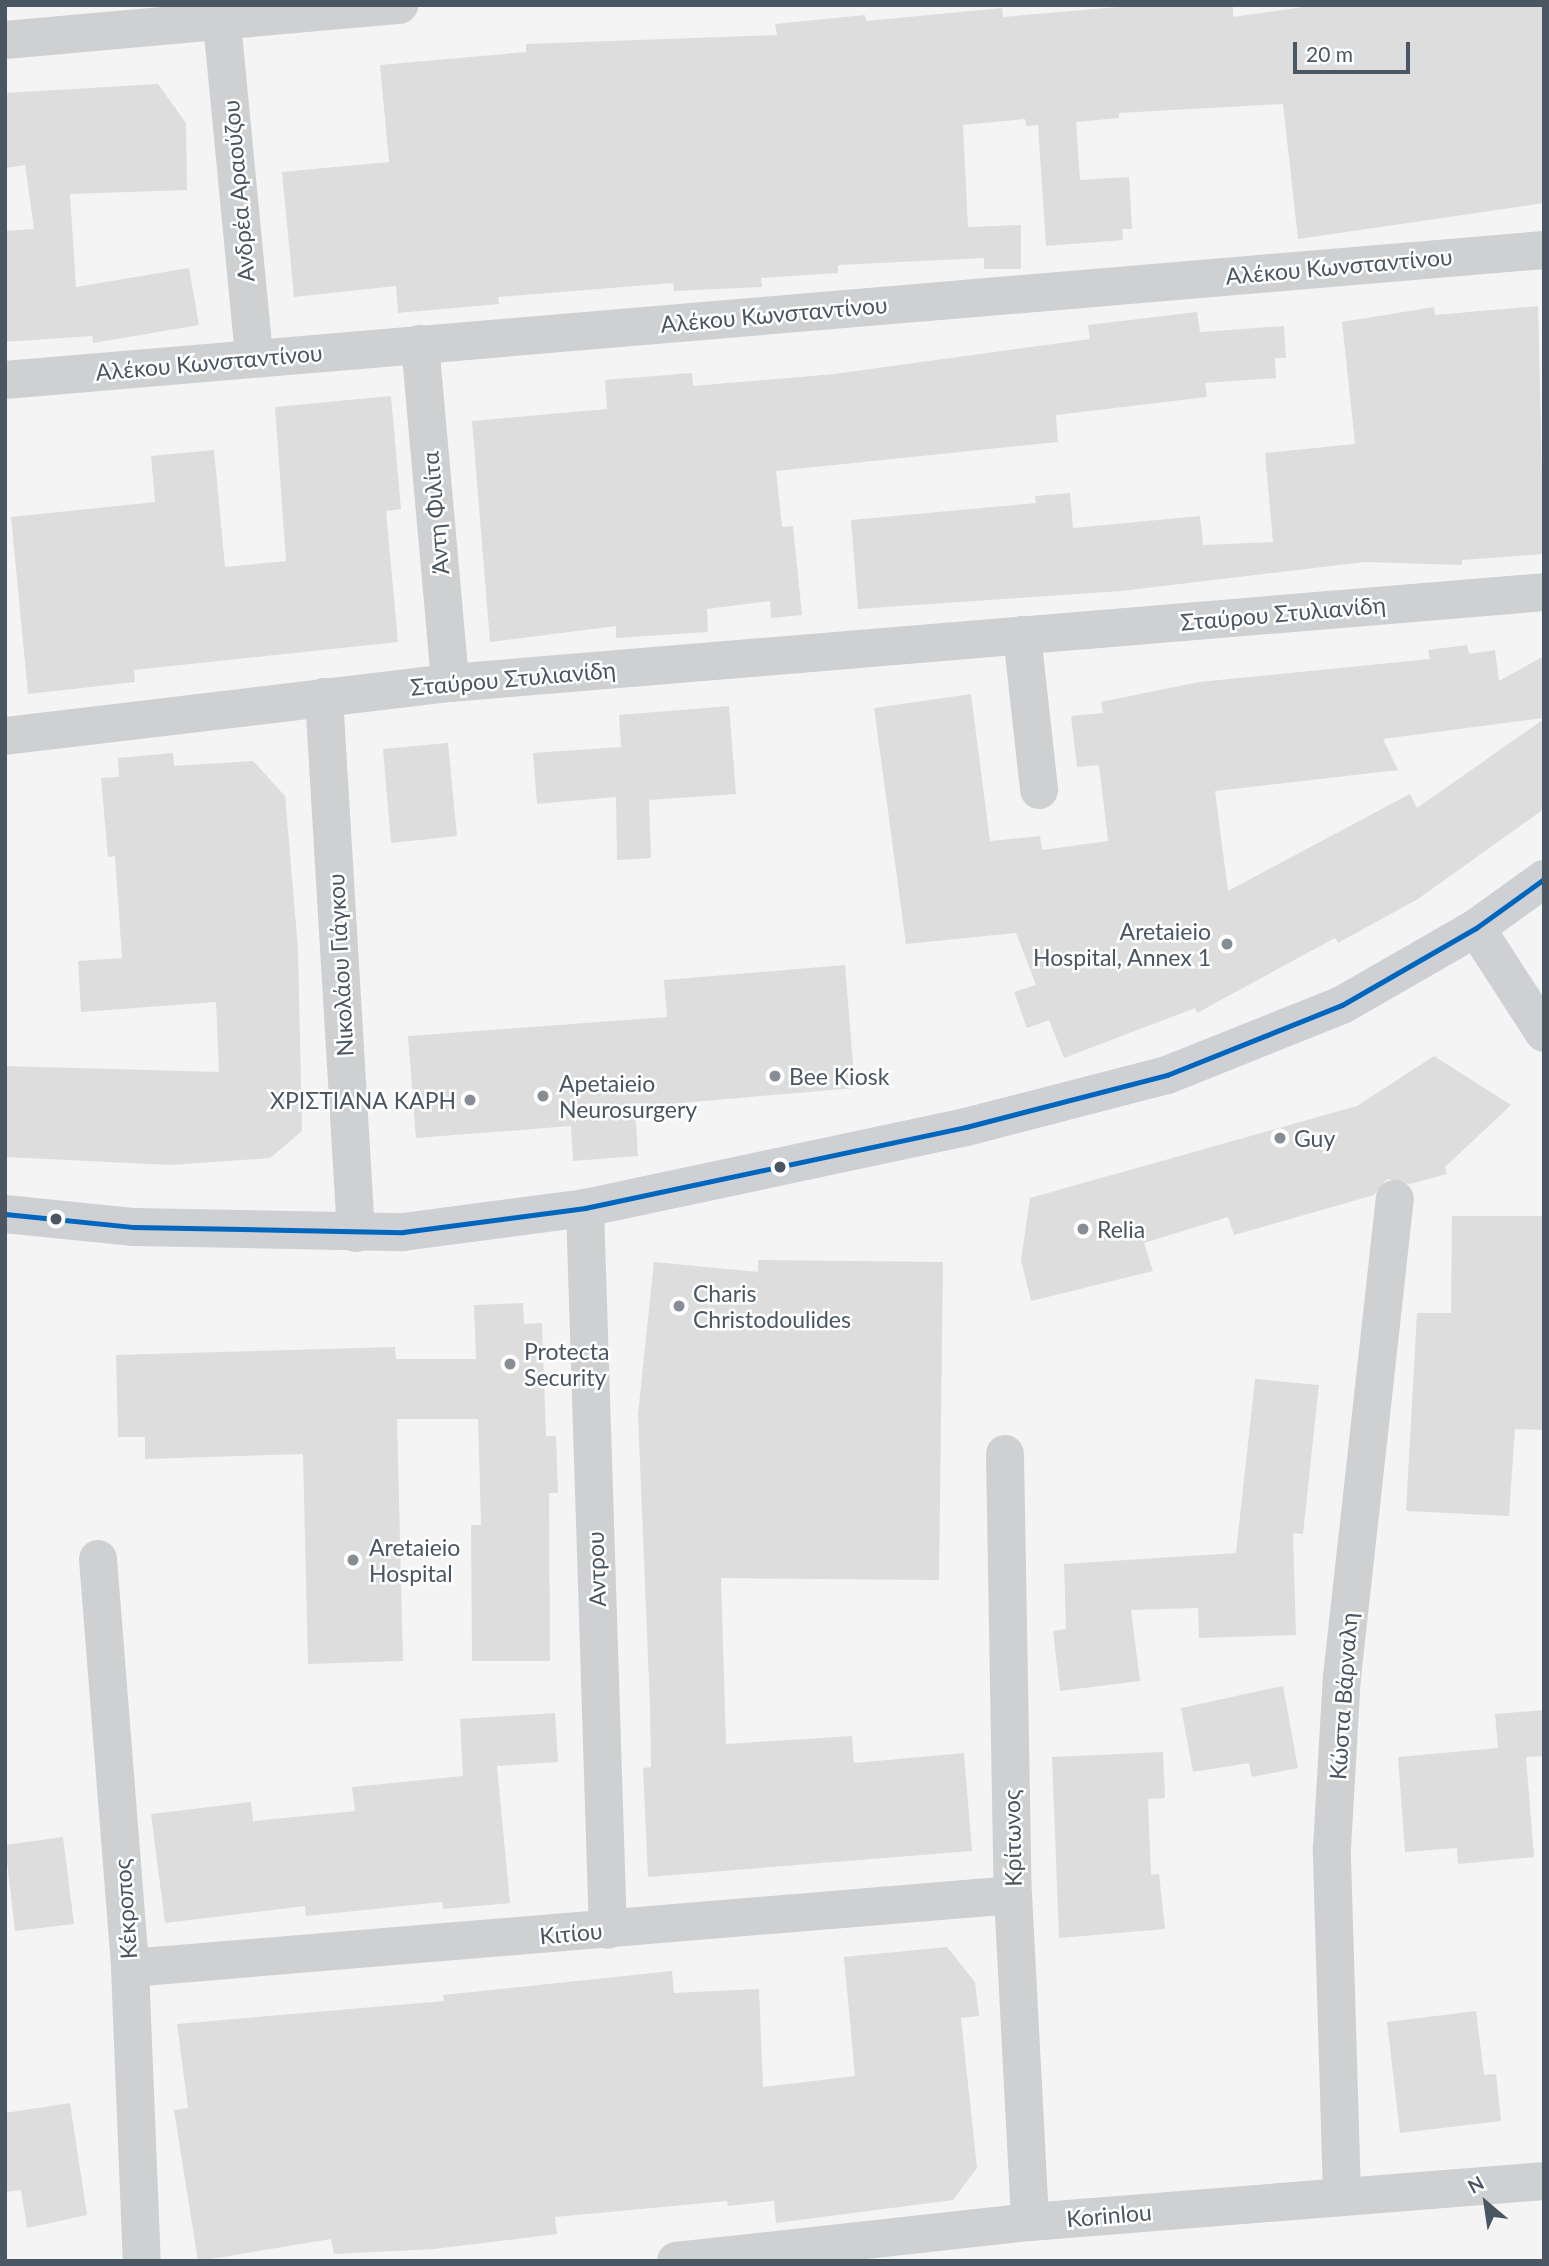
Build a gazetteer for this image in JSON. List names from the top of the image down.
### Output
{
  "streets": {
    "street": [
      "Ανδρέα Αραούζου",
      "Αλέκου Κωνσταντίνου",
      "Άντη Φιλίτα",
      "Σταύρου Στυλιανίδη",
      "Νικολάου Γιάγκου",
      "Αντρου",
      "Κώστα Βάρναλη",
      "Κρίτωνος",
      "Κέκροπος",
      "Κιτίου",
      "Korinlou"
    ]
  },
  "crossings": [
    ["Ανδρέα Αραούζου", "Αλέκου Κωνσταντίνου"],
    ["Αλέκου Κωνσταντίνου", "Άντη Φιλίτα"],
    ["Άντη Φιλίτα", "Σταύρου Στυλιανίδη"],
    ["Σταύρου Στυλιανίδη", "Νικολάου Γιάγκου"],
    ["Αντρου", "Κιτίου"],
    ["Κώστα Βάρναλη", "Korinlou"],
    ["Κρίτωνος", "Κιτίου"],
    ["Κρίτωνος", "Korinlou"],
    ["Κέκροπος", "Κιτίου"]
  ],
  "places": [
    "Aretaieio Hospital, Annex 1",
    "Bee Kiosk",
    "Apetaieio Neurosurgery",
    "ΧΡΙΣΤΙΑΝΑ ΚΑΡΗ",
    "Guy",
    "Relia",
    "Charis Christodoulides",
    "Protecta Security",
    "Aretaieio Hospital"
  ],
  "scale_bar": "20 m",
  "north": "top left"
}
